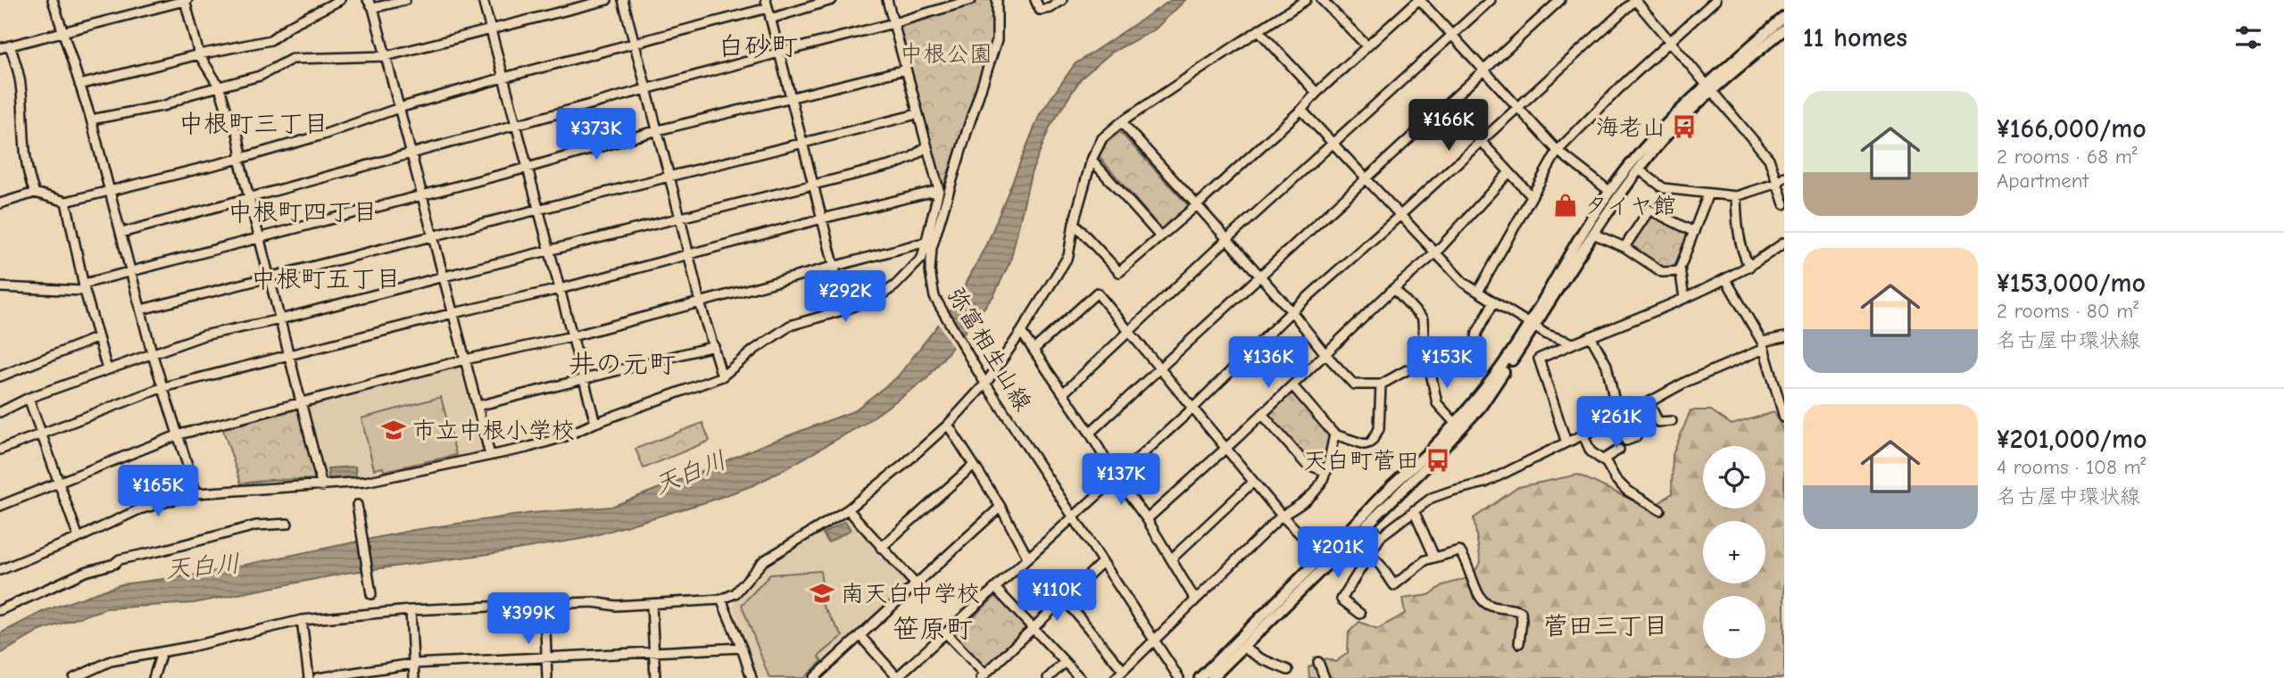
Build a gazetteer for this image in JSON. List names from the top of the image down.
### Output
{
  "streets": {
    "street": ["弥富相生山線"]
  },
  "districts": [
    "白砂町",
    "中根町三丁目",
    "中根町四丁目",
    "中根町五丁目",
    "井の元町",
    "菅田三丁目",
    "笹原町"
  ],
  "water": ["天白川"],
  "parks": ["中根公園"],
  "places": {
    "bus stop": ["海老山", "天白町菅田"],
    "shop": ["タイヤ館"],
    "school or university": ["市立中根小学校", "南天白中学校"]
  },
  "page": {
    "heading": "11 homes",
    "list": [
      {
        "name": "¥166,000/mo",
        "note": "2 rooms · 68 m² · Apartment"
      },
      {
        "name": "¥153,000/mo",
        "note": "2 rooms · 80 m² · 名古屋中環状線"
      },
      {
        "name": "¥201,000/mo",
        "note": "4 rooms · 108 m² · 名古屋中環状線"
      }
    ],
    "price": [
      "¥166K",
      "¥373K",
      "¥292K",
      "¥136K",
      "¥153K",
      "¥261K",
      "¥137K",
      "¥165K",
      "¥201K",
      "¥110K",
      "¥399K"
    ],
    "map_buttons": ["+", "−"]
  }
}
